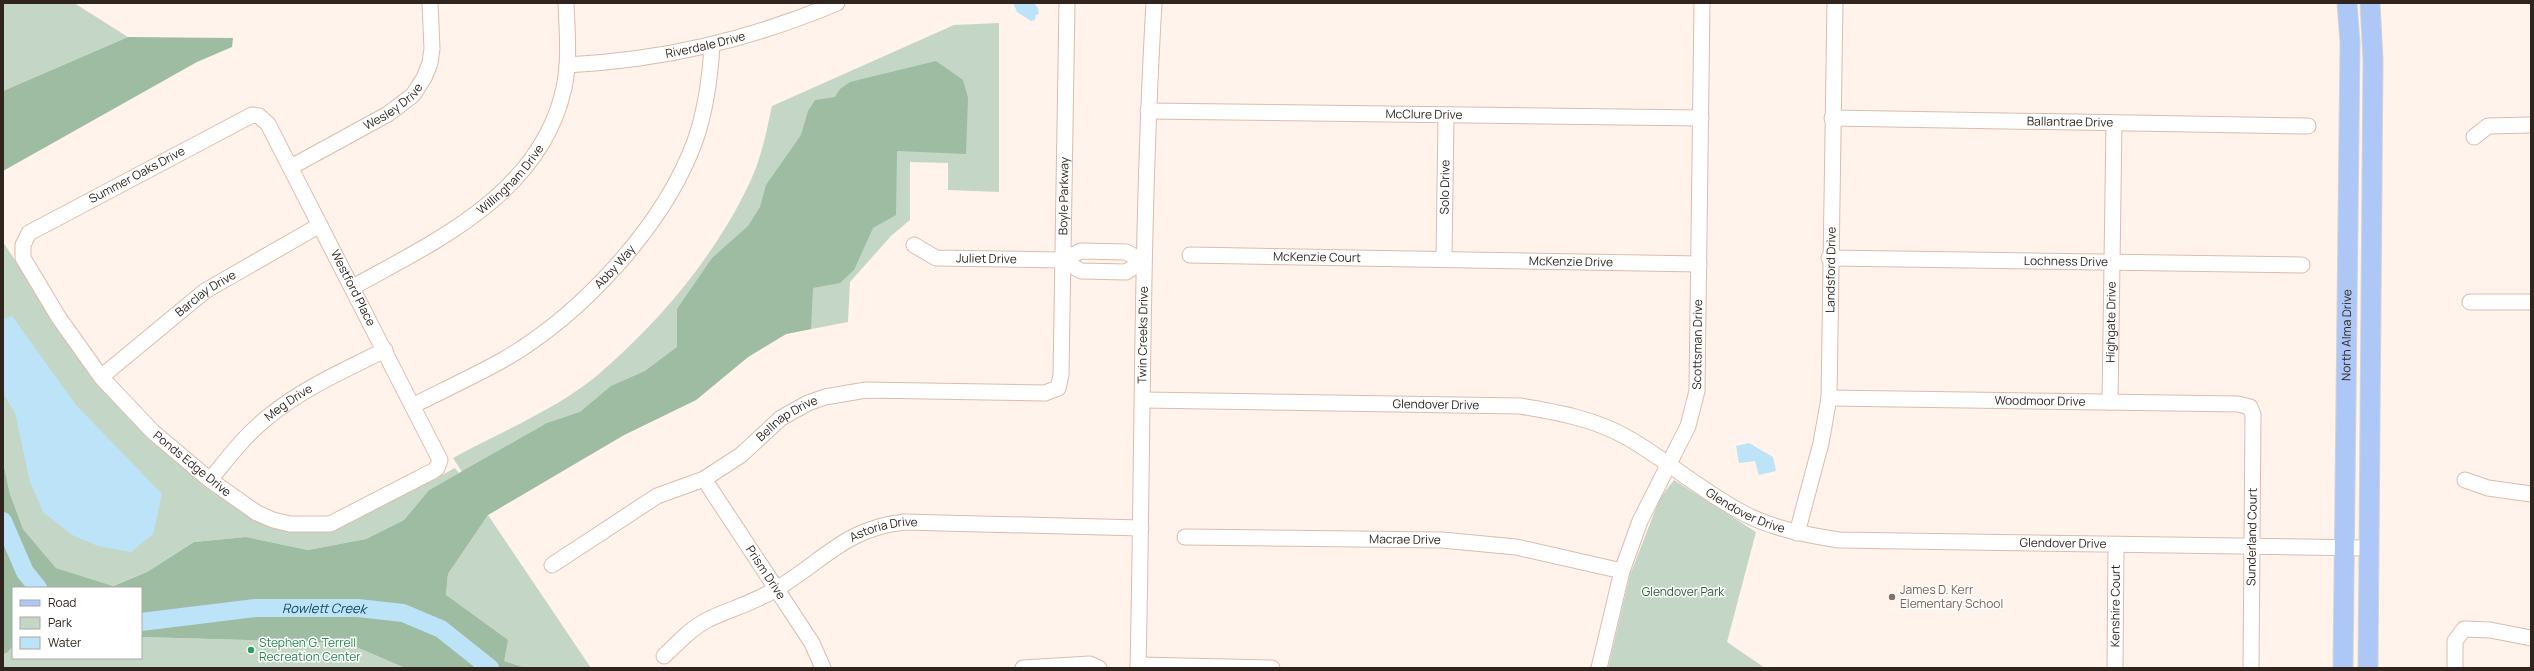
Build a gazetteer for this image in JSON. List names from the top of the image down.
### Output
{
  "streets": {
    "main road": ["North Alma Drive"],
    "street": [
      "Riverdale Drive",
      "Wesley Drive",
      "McClure Drive",
      "Ballantrae Drive",
      "Summer Oaks Drive",
      "Willingham Drive",
      "Solo Drive",
      "Boyle Parkway",
      "McKenzie Court",
      "Juliet Drive",
      "McKenzie Drive",
      "Lochness Drive",
      "Abby Way",
      "Landsford Drive",
      "Westford Place",
      "Barclay Drive",
      "Highgate Drive",
      "Twin Creeks Drive",
      "Scottsman Drive",
      "Woodmoor Drive",
      "Meg Drive",
      "Glendover Drive",
      "Bellnap Drive",
      "Ponds Edge Drive",
      "Astoria Drive",
      "Sunderland Court",
      "Macrae Drive",
      "Prism Drive",
      "Kenshire Court"
    ]
  },
  "crossings": [
    ["Riverdale Drive", "Willingham Drive"],
    ["Riverdale Drive", "Abby Way"],
    ["Wesley Drive", "Westford Place"],
    ["McClure Drive", "Solo Drive"],
    ["McClure Drive", "Twin Creeks Drive"],
    ["McClure Drive", "Scottsman Drive"],
    ["Ballantrae Drive", "Landsford Drive"],
    ["Ballantrae Drive", "Highgate Drive"],
    ["Summer Oaks Drive", "Westford Place"],
    ["Summer Oaks Drive", "Ponds Edge Drive"],
    ["Willingham Drive", "Westford Place"],
    ["Solo Drive", "McKenzie Court"],
    ["Solo Drive", "McKenzie Drive"],
    ["Boyle Parkway", "Juliet Drive"],
    ["Boyle Parkway", "Bellnap Drive"],
    ["McKenzie Court", "McKenzie Drive"],
    ["Juliet Drive", "Twin Creeks Drive"],
    ["McKenzie Drive", "Scottsman Drive"],
    ["Lochness Drive", "Landsford Drive"],
    ["Lochness Drive", "Highgate Drive"],
    ["Abby Way", "Westford Place"],
    ["Landsford Drive", "Woodmoor Drive"],
    ["Landsford Drive", "Glendover Drive"],
    ["Westford Place", "Barclay Drive"],
    ["Westford Place", "Meg Drive"],
    ["Westford Place", "Ponds Edge Drive"],
    ["Barclay Drive", "Ponds Edge Drive"],
    ["Highgate Drive", "Woodmoor Drive"],
    ["Twin Creeks Drive", "Glendover Drive"],
    ["Twin Creeks Drive", "Astoria Drive"],
    ["North Alma Drive", "Glendover Drive"],
    ["Scottsman Drive", "Glendover Drive"],
    ["Scottsman Drive", "Macrae Drive"],
    ["Woodmoor Drive", "Sunderland Court"],
    ["Meg Drive", "Ponds Edge Drive"],
    ["Glendover Drive", "Sunderland Court"],
    ["Glendover Drive", "Kenshire Court"],
    ["Bellnap Drive", "Prism Drive"],
    ["Astoria Drive", "Prism Drive"]
  ],
  "water": ["Rowlett Creek"],
  "parks": ["Glendover Park"],
  "places": ["James D. Kerr Elementary School", "Stephen G. Terrell Recreation Center"],
  "legend": ["Road", "Park", "Water"]
}
